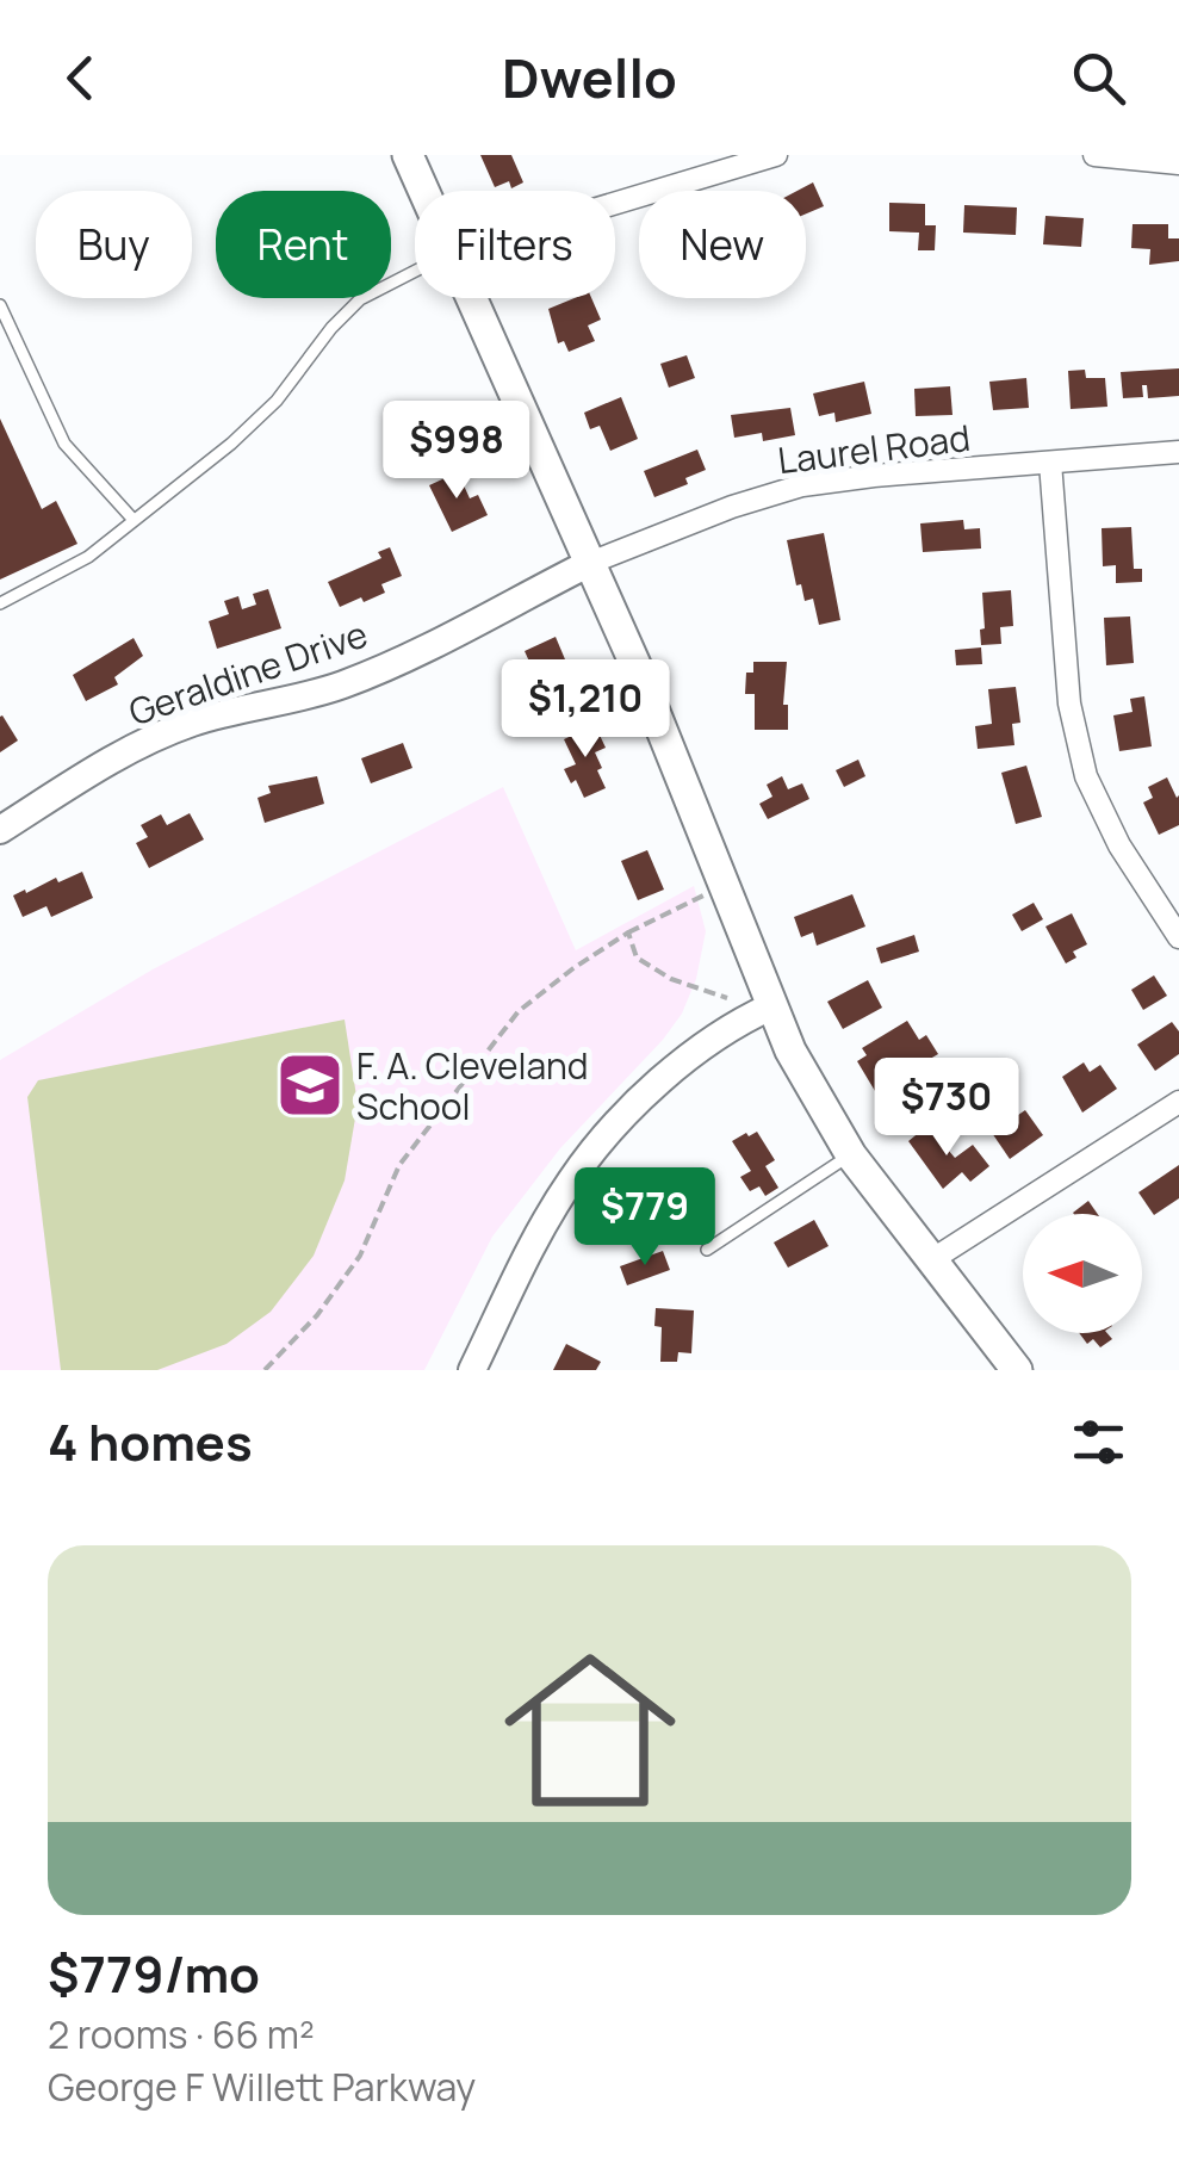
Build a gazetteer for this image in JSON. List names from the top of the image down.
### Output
{
  "streets": {
    "street": ["Laurel Road", "Geraldine Drive"]
  },
  "crossings": [
    ["Laurel Road", "Geraldine Drive"]
  ],
  "places": {
    "school or university": ["F. A. Cleveland School"]
  },
  "north": "left",
  "page": {
    "header": "Dwello",
    "chip": [
      "Buy",
      "Rent",
      "Filters",
      "New"
    ],
    "price": [
      "$998",
      "$1,210",
      "$730",
      "$779"
    ],
    "heading": "4 homes",
    "list": [
      {
        "name": "$779/mo",
        "note": "2 rooms · 66 m² · George F Willett Parkway"
      }
    ]
  }
}
